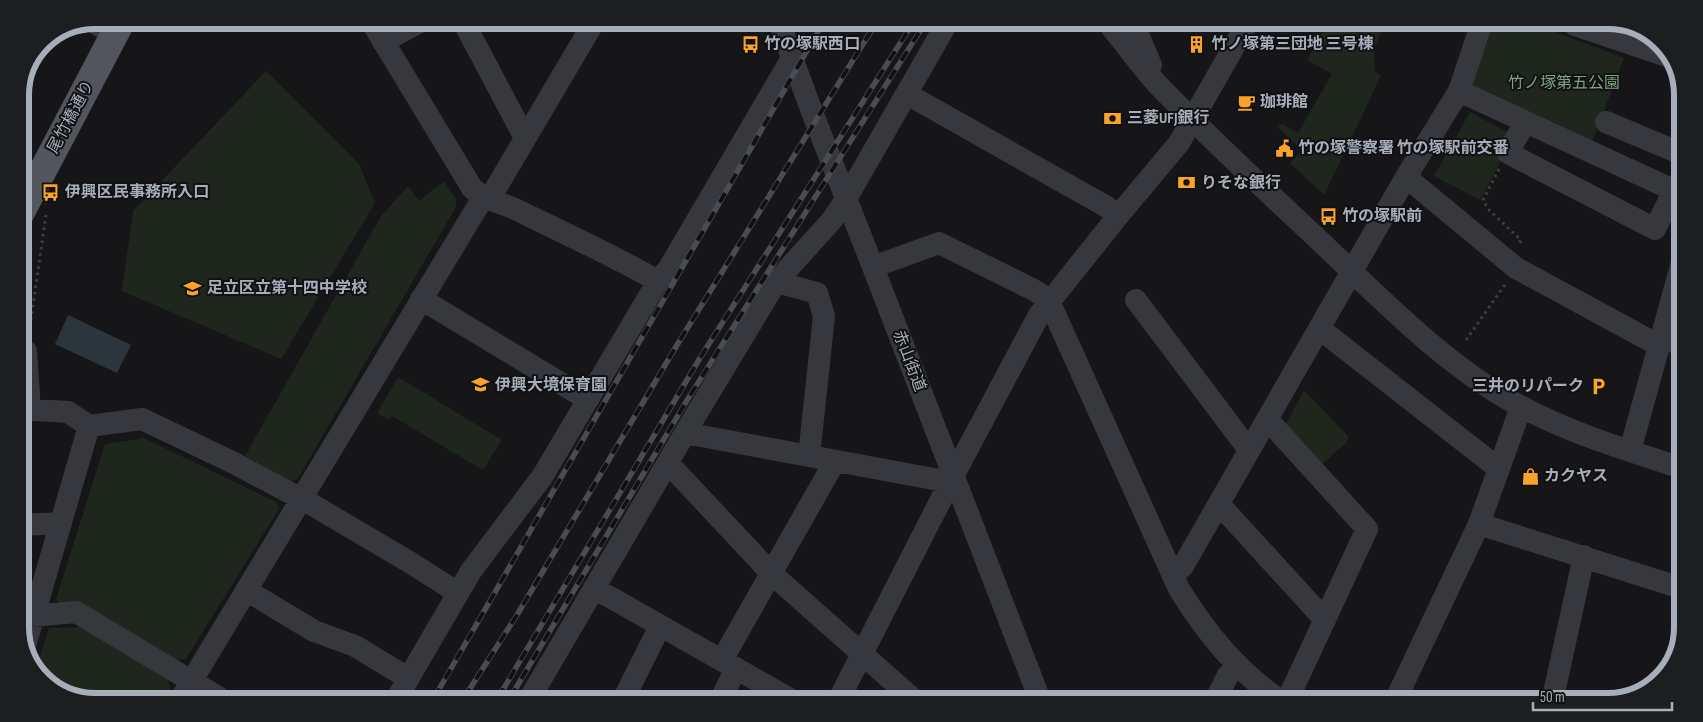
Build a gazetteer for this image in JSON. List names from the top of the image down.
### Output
{
  "streets": {
    "main road": ["尾竹橋通り"],
    "street": ["赤山街道"]
  },
  "parks": ["竹ノ塚第五公園"],
  "places": {
    "bus stop": ["竹の塚駅西口", "伊興区民事務所入口", "竹の塚駅前"],
    "building": ["竹ノ塚第三団地 三号棟"],
    "cafe": ["珈琲館"],
    "bank": ["三菱UFJ銀行", "りそな銀行"],
    "public building": ["竹の塚警察署 竹の塚駅前交番"],
    "school or university": ["足立区立第十四中学校", "伊興大境保育園"],
    "parking": ["三井のリパーク"],
    "shop": ["カクヤス"]
  },
  "scale_bar": "50 m"
}
